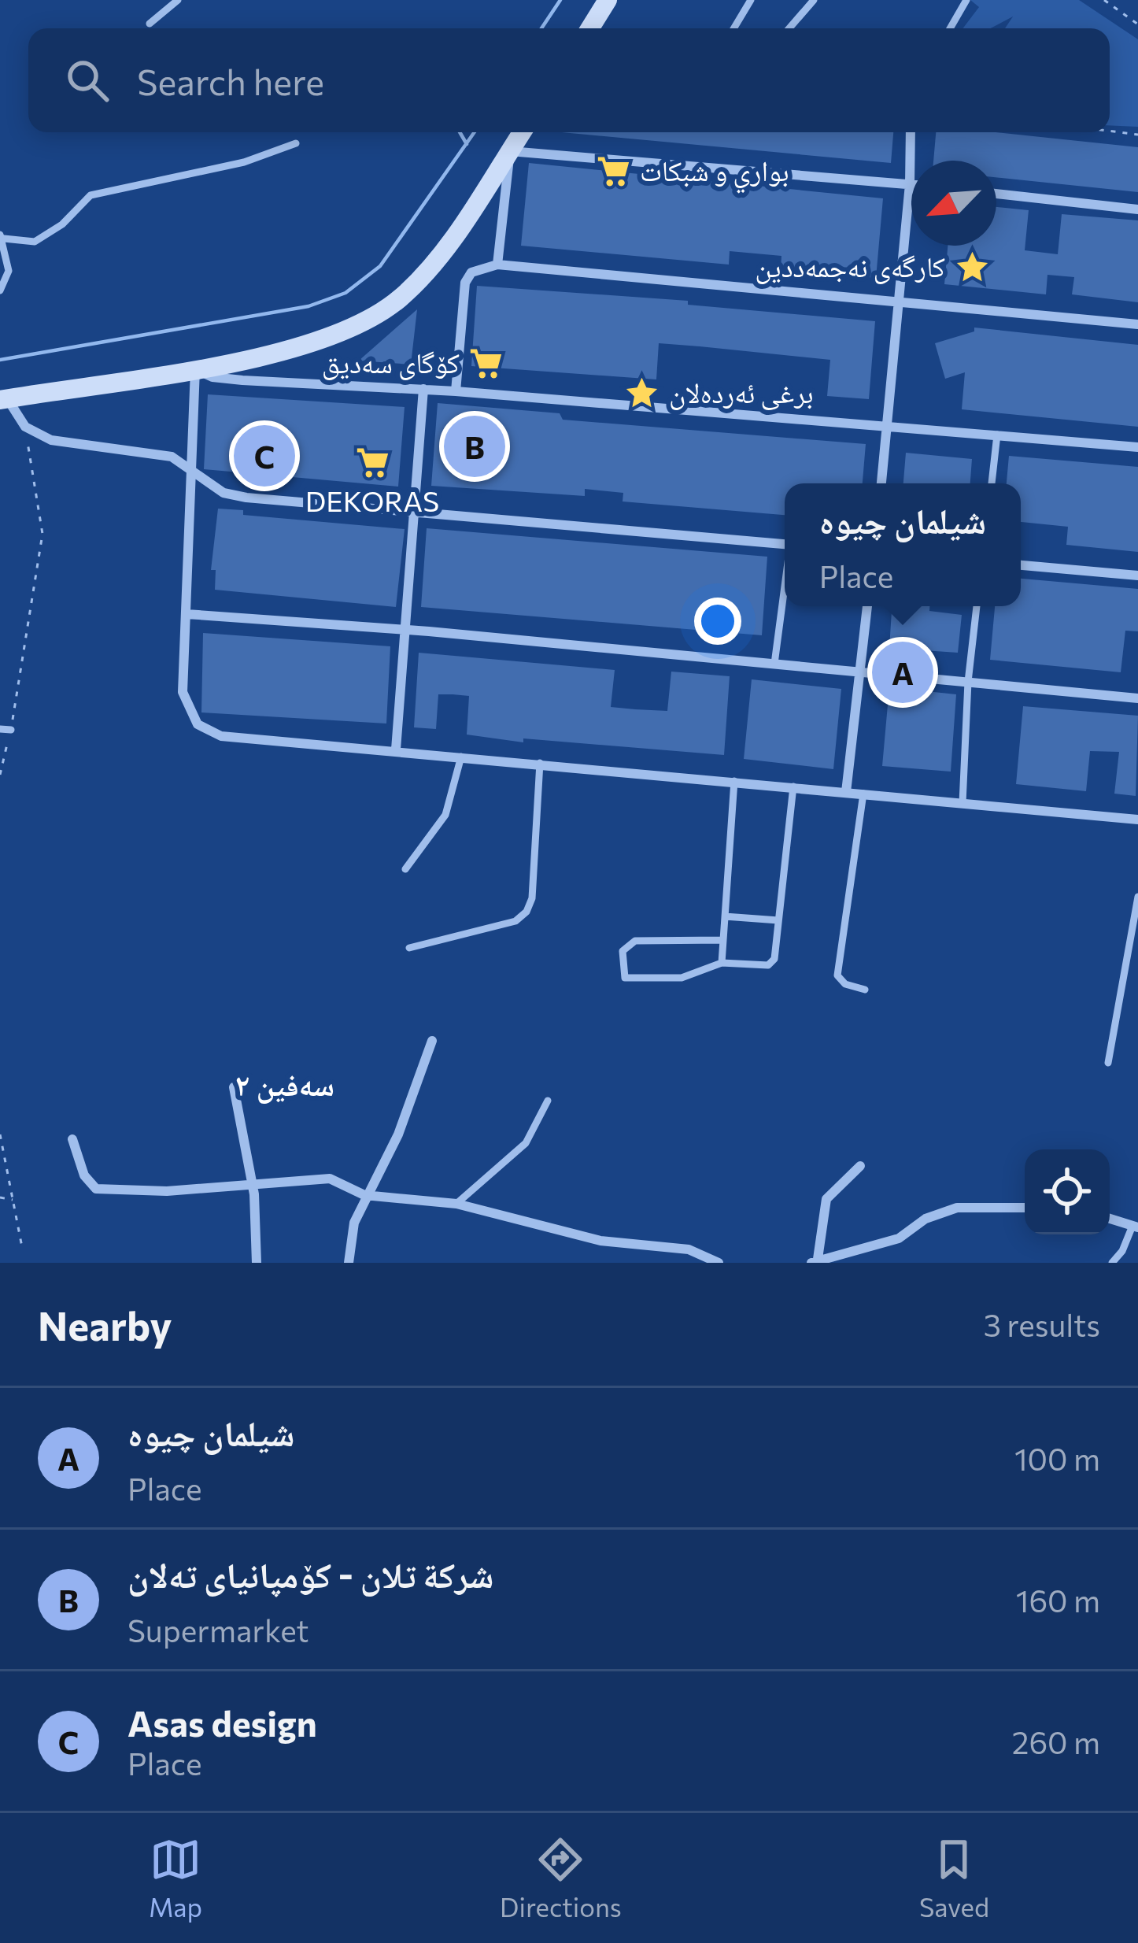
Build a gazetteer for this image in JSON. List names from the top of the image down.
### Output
{
  "districts": ["سەفین ٢"],
  "places": {
    "supermarket": ["بواري و شبكات", "کۆگای سەدیق", "DEKORAS"],
    "place": ["کارگەی نەجمەددین", "برغی ئەردەلان"]
  },
  "north": "bottom left",
  "page": {
    "search": "Search here",
    "pins": ["B", "C", "A"],
    "popup": ["شيلمان چیوه", "Place"],
    "heading": ["Nearby", "3 results"],
    "list": [
      {
        "mark": "A",
        "name": "شيلمان چیوه",
        "note": "Place",
        "value": "100 m"
      },
      {
        "mark": "B",
        "name": "شركة تلان - کۆمپانیای تەلان",
        "note": "Supermarket",
        "value": "160 m"
      },
      {
        "mark": "C",
        "name": "Asas design",
        "note": "Place",
        "value": "260 m"
      }
    ],
    "nav": ["Map", "Directions", "Saved"]
  }
}
